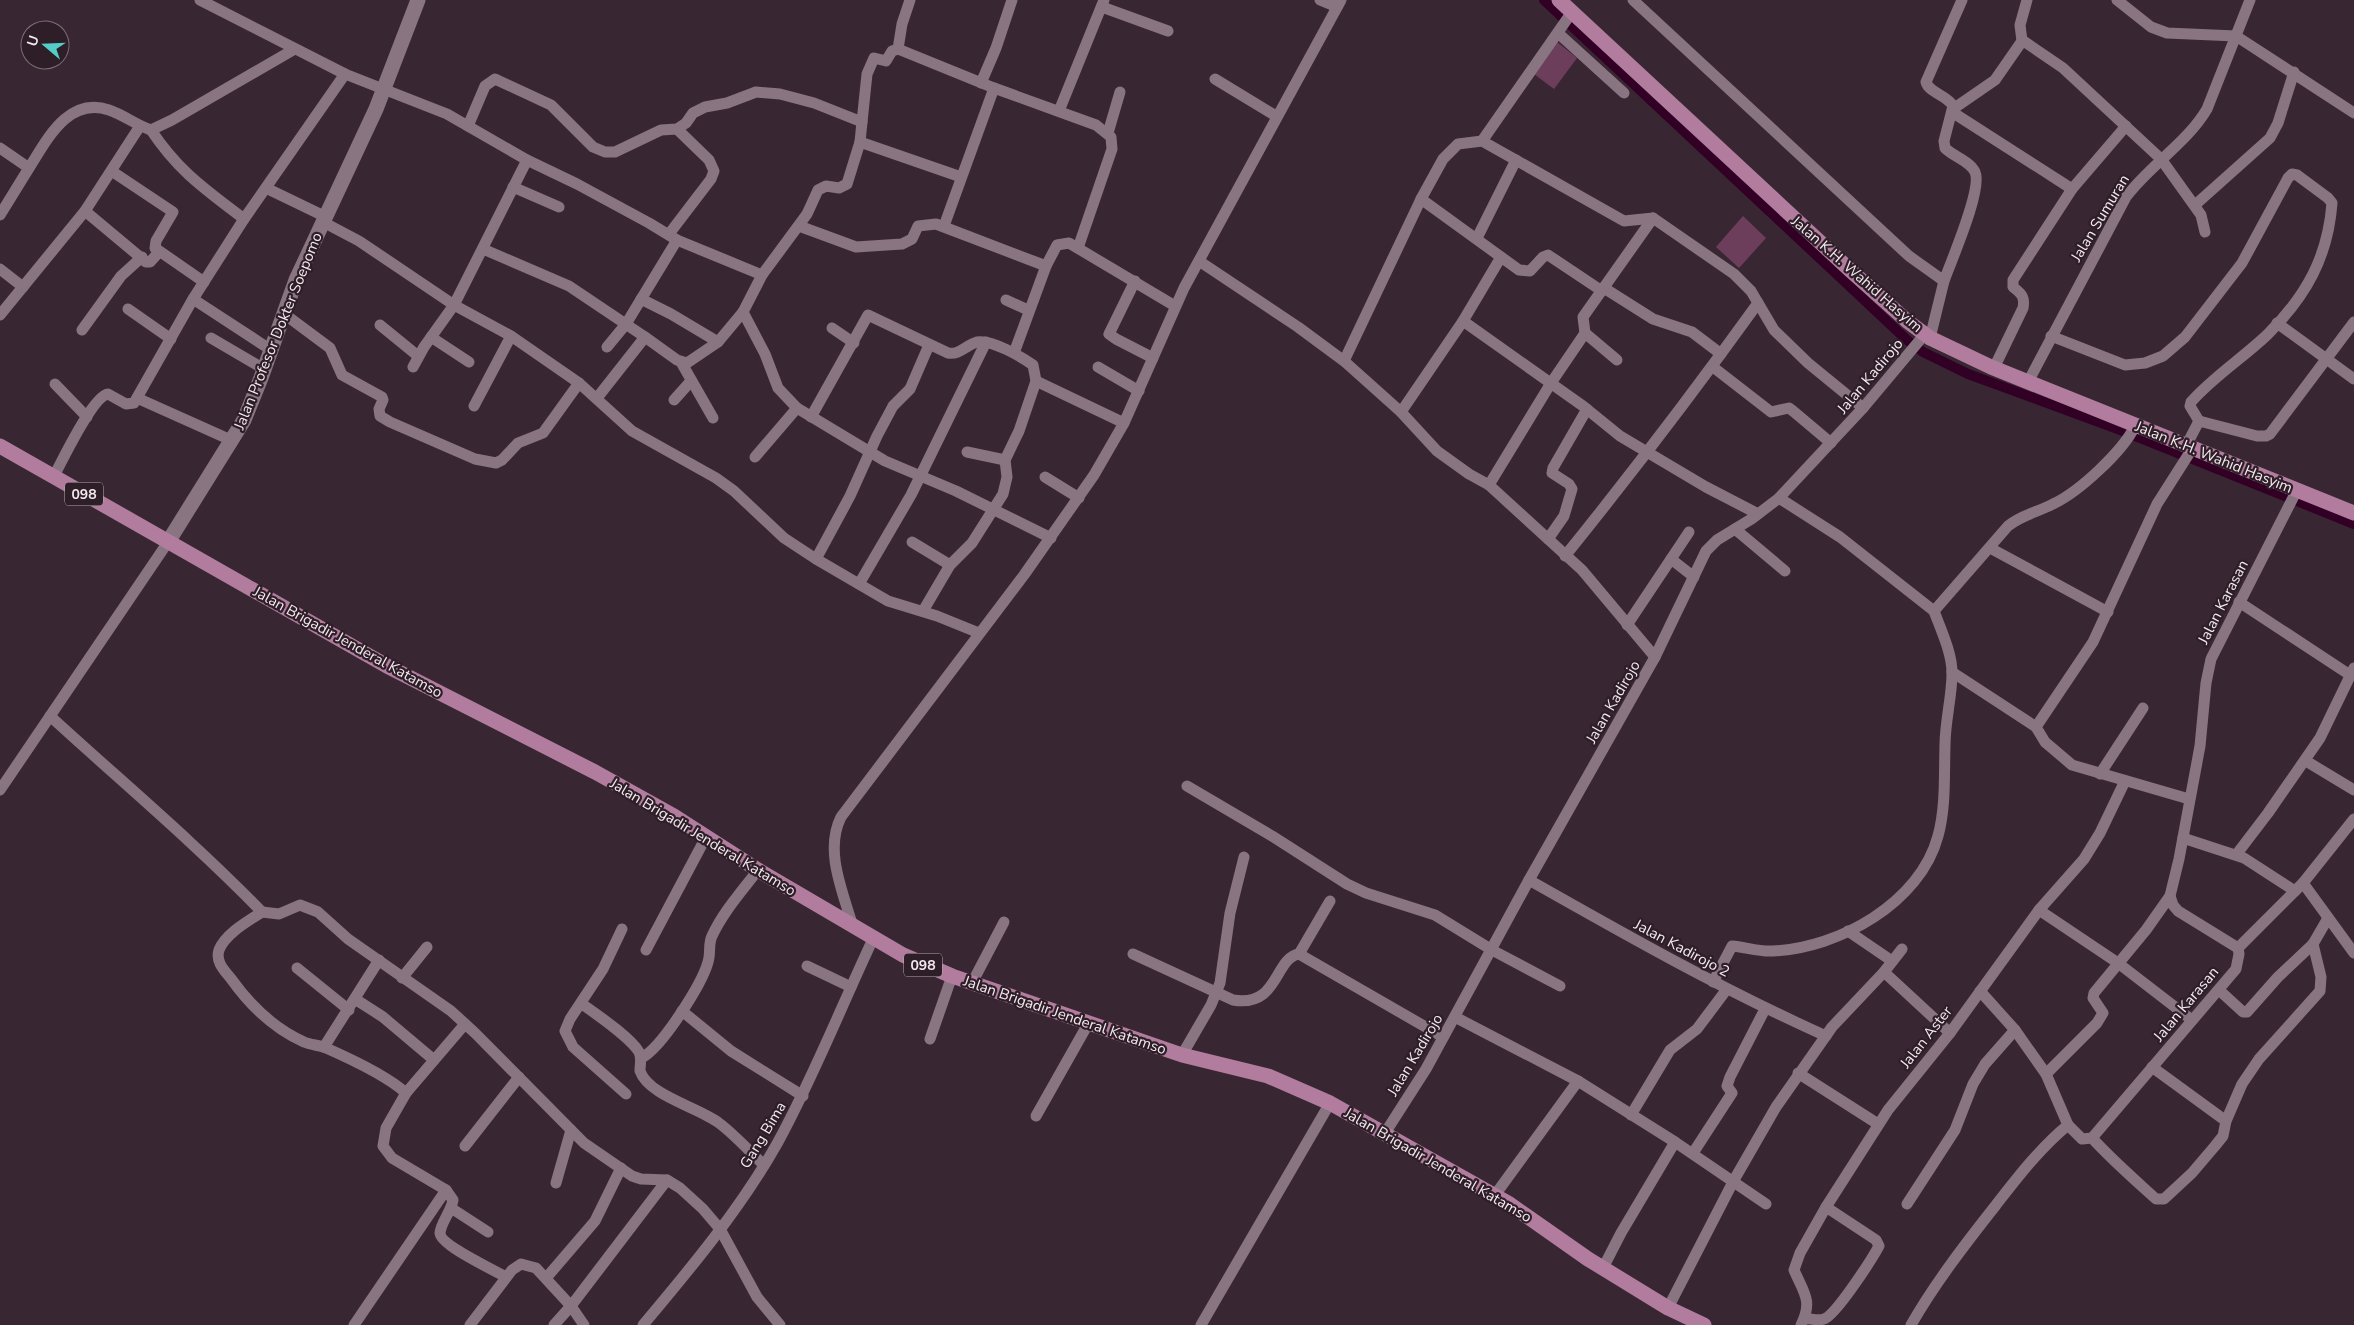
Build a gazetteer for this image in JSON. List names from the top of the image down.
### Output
{
  "streets": {
    "main road": [
      "Jalan K.H. Wahid Hasyim",
      "Jalan Profesor Dokter Soepomo",
      "098",
      "Jalan Brigadir Jenderal Katamso"
    ],
    "street": [
      "Jalan Sumuran",
      "Jalan Kadirojo",
      "Jalan Karasan",
      "Jalan Kadirojo 2",
      "Jalan Aster",
      "Gang Bima"
    ]
  },
  "crossings": [
    ["Jalan Sumuran", "Jalan K.H. Wahid Hasyim"],
    ["Jalan K.H. Wahid Hasyim", "Jalan Kadirojo"],
    ["Jalan K.H. Wahid Hasyim", "Jalan Karasan"],
    ["Jalan Profesor Dokter Soepomo", "098"],
    ["Jalan Profesor Dokter Soepomo", "Jalan Brigadir Jenderal Katamso"],
    ["Jalan Kadirojo", "Jalan Brigadir Jenderal Katamso"],
    ["Jalan Kadirojo", "Jalan Kadirojo 2"],
    ["098", "Jalan Brigadir Jenderal Katamso"],
    ["Jalan Brigadir Jenderal Katamso", "Gang Bima"]
  ],
  "north": "left"
}
